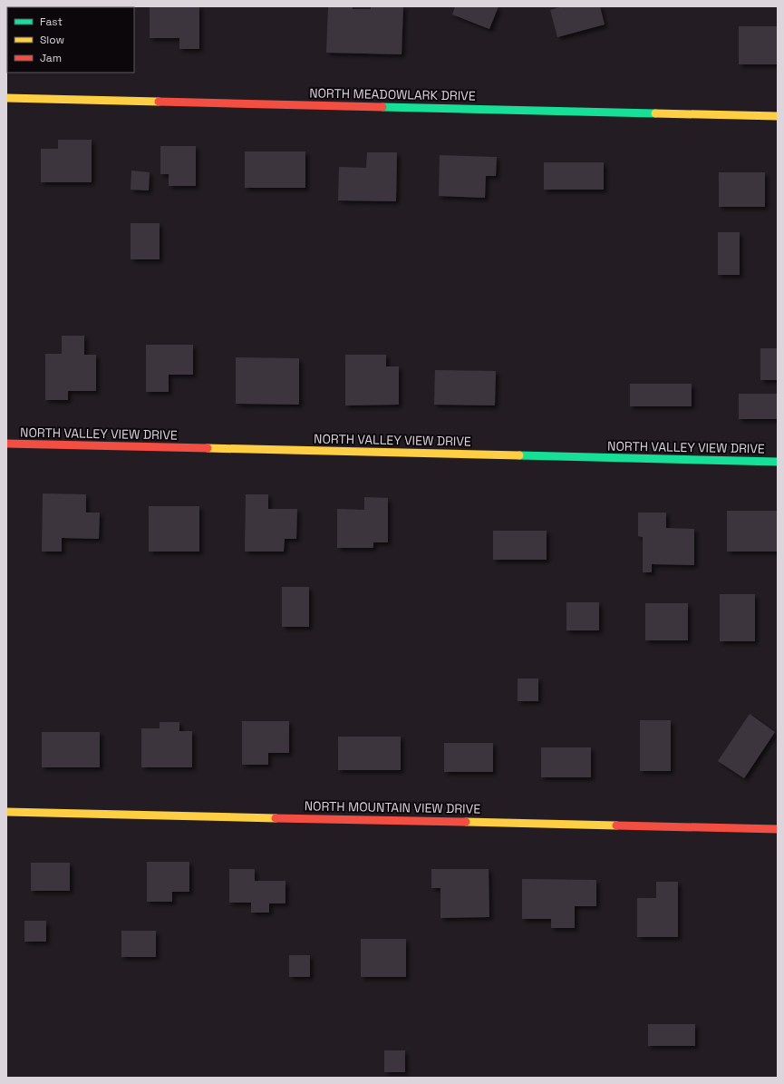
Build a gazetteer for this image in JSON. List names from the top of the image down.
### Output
{
  "streets": {
    "street": ["NORTH MEADOWLARK DRIVE", "NORTH VALLEY VIEW DRIVE", "NORTH MOUNTAIN VIEW DRIVE"]
  },
  "legend": ["Fast", "Slow", "Jam"]
}
